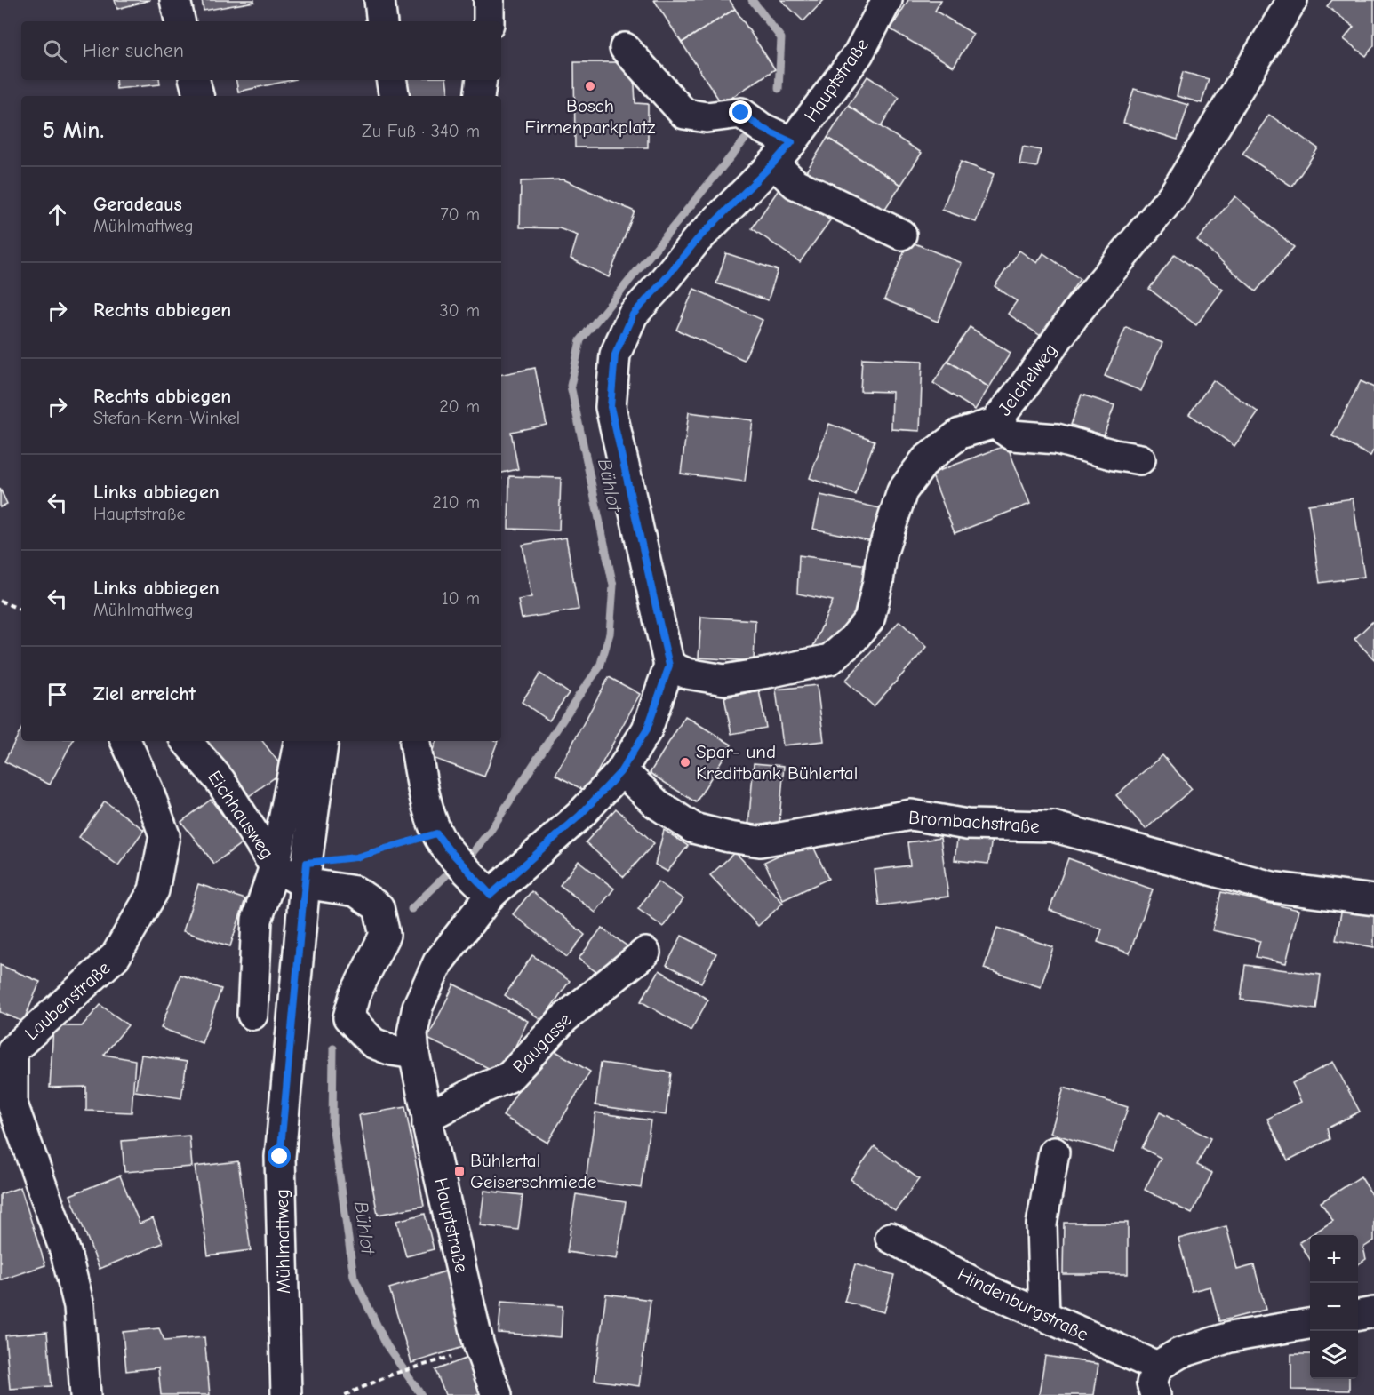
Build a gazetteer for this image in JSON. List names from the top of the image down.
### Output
{
  "streets": {
    "street": [
      "Hauptstraße",
      "Jeichelweg",
      "Eichhausweg",
      "Brombachstraße",
      "Laubenstraße",
      "Baugasse",
      "Mühlmattweg",
      "Hindenburgstraße"
    ]
  },
  "crossings": [
    ["Hauptstraße", "Jeichelweg"],
    ["Hauptstraße", "Brombachstraße"],
    ["Hauptstraße", "Baugasse"],
    ["Eichhausweg", "Mühlmattweg"]
  ],
  "water": ["Bühlot"],
  "places": {
    "other": ["Bosch Firmenparkplatz", "Spar- und Kreditbank Bühlertal"],
    "transit": ["Bühlertal Geiserschmiede"]
  },
  "page": {
    "search": "Hier suchen",
    "heading": ["5 Min.", "Zu Fuß · 340 m"],
    "list": [
      ["Geradeaus", "Mühlmattweg", "70 m"],
      ["Rechts abbiegen", "30 m"],
      ["Rechts abbiegen", "Stefan-Kern-Winkel", "20 m"],
      ["Links abbiegen", "Hauptstraße", "210 m"],
      ["Links abbiegen", "Mühlmattweg", "10 m"],
      "Ziel erreicht"
    ],
    "map_buttons": ["+", "−"]
  }
}
